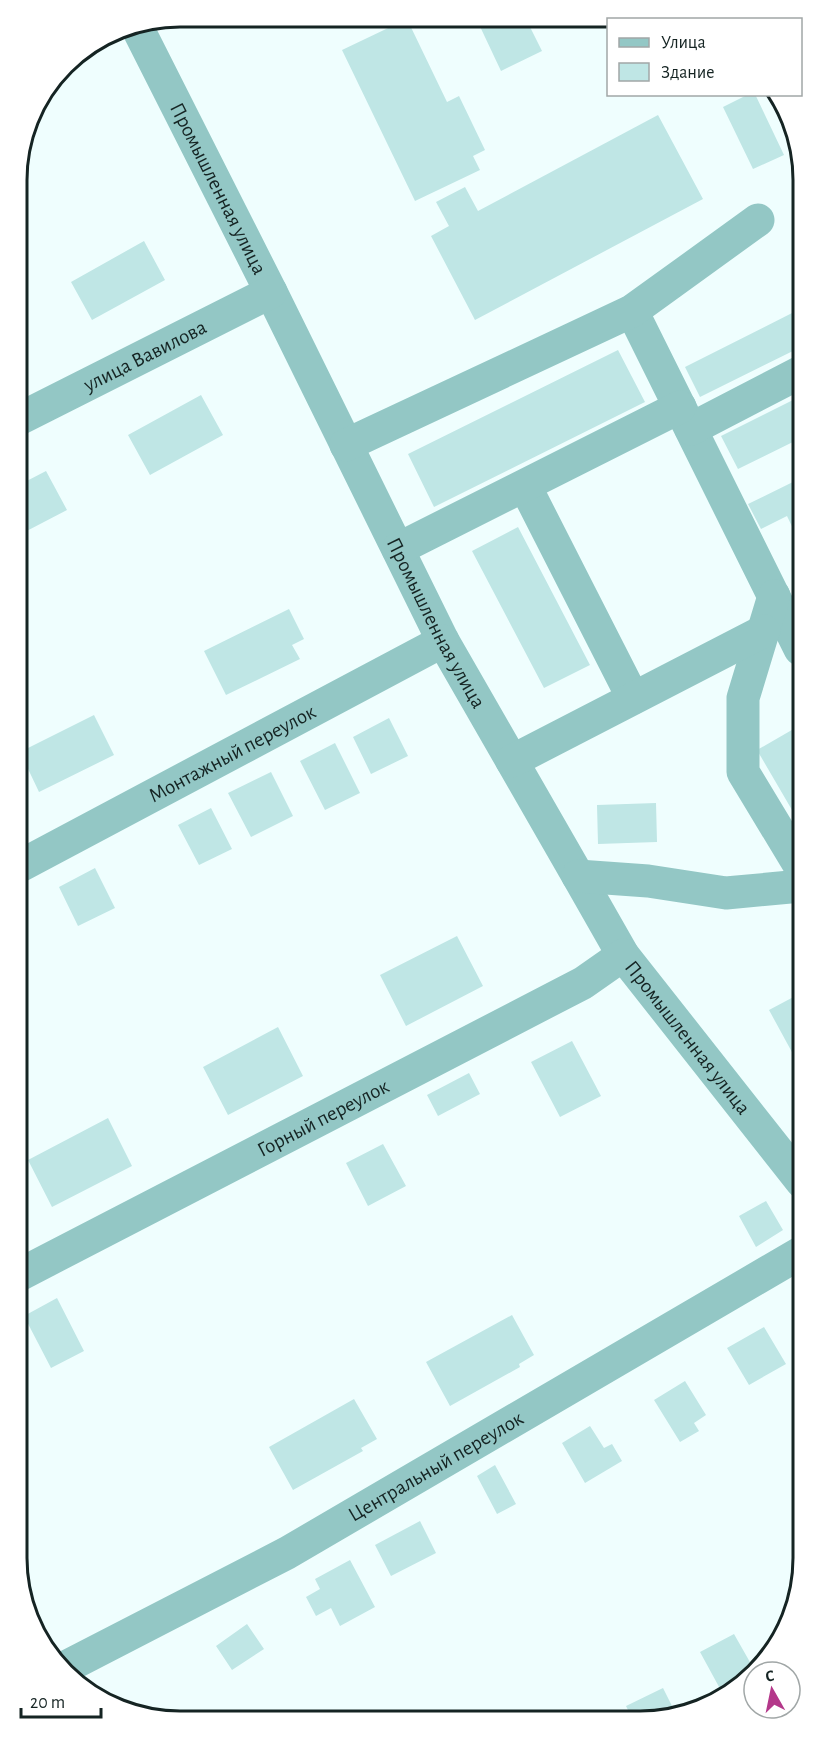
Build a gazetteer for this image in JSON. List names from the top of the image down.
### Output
{
  "streets": {
    "street": [
      "Промышленная улица",
      "улица Вавилова",
      "Монтажный переулок",
      "Горный переулок",
      "Центральный переулок"
    ]
  },
  "crossings": [
    ["Промышленная улица", "улица Вавилова"],
    ["Промышленная улица", "Монтажный переулок"],
    ["Промышленная улица", "Горный переулок"]
  ],
  "legend": ["Улица", "Здание"],
  "scale_bar": "20 m",
  "north": "top"
}
